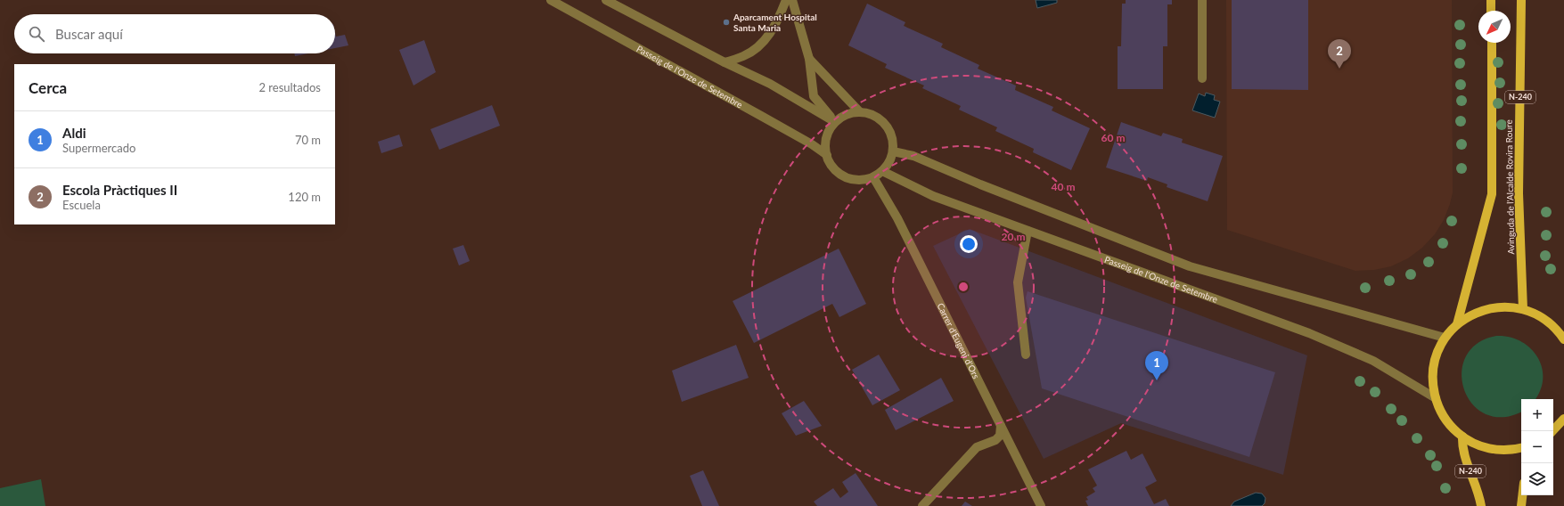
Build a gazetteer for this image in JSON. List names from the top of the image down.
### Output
{
  "streets": {
    "main road": ["N-240", "Avinguda de l'Alcalde Rovira Roure"],
    "street": ["Passeig de l'Onze de Setembre", "Carrer d'Eugeni d'Ors"]
  },
  "crossings": [
    ["Passeig de l'Onze de Setembre", "Carrer d'Eugeni d'Ors"]
  ],
  "places": ["Aparcament Hospital Santa Maria"],
  "north": "bottom left",
  "page": {
    "search": "Buscar aquí",
    "pins": ["2", "1"],
    "heading": ["Cerca", "2 resultados"],
    "list": [
      {
        "mark": "1",
        "name": "Aldi",
        "note": "Supermercado",
        "value": "70 m"
      },
      {
        "mark": "2",
        "name": "Escola Pràctiques II",
        "note": "Escuela",
        "value": "120 m"
      }
    ],
    "map_buttons": ["+", "−"]
  },
  "rings": ["60 m", "40 m", "20 m"]
}
